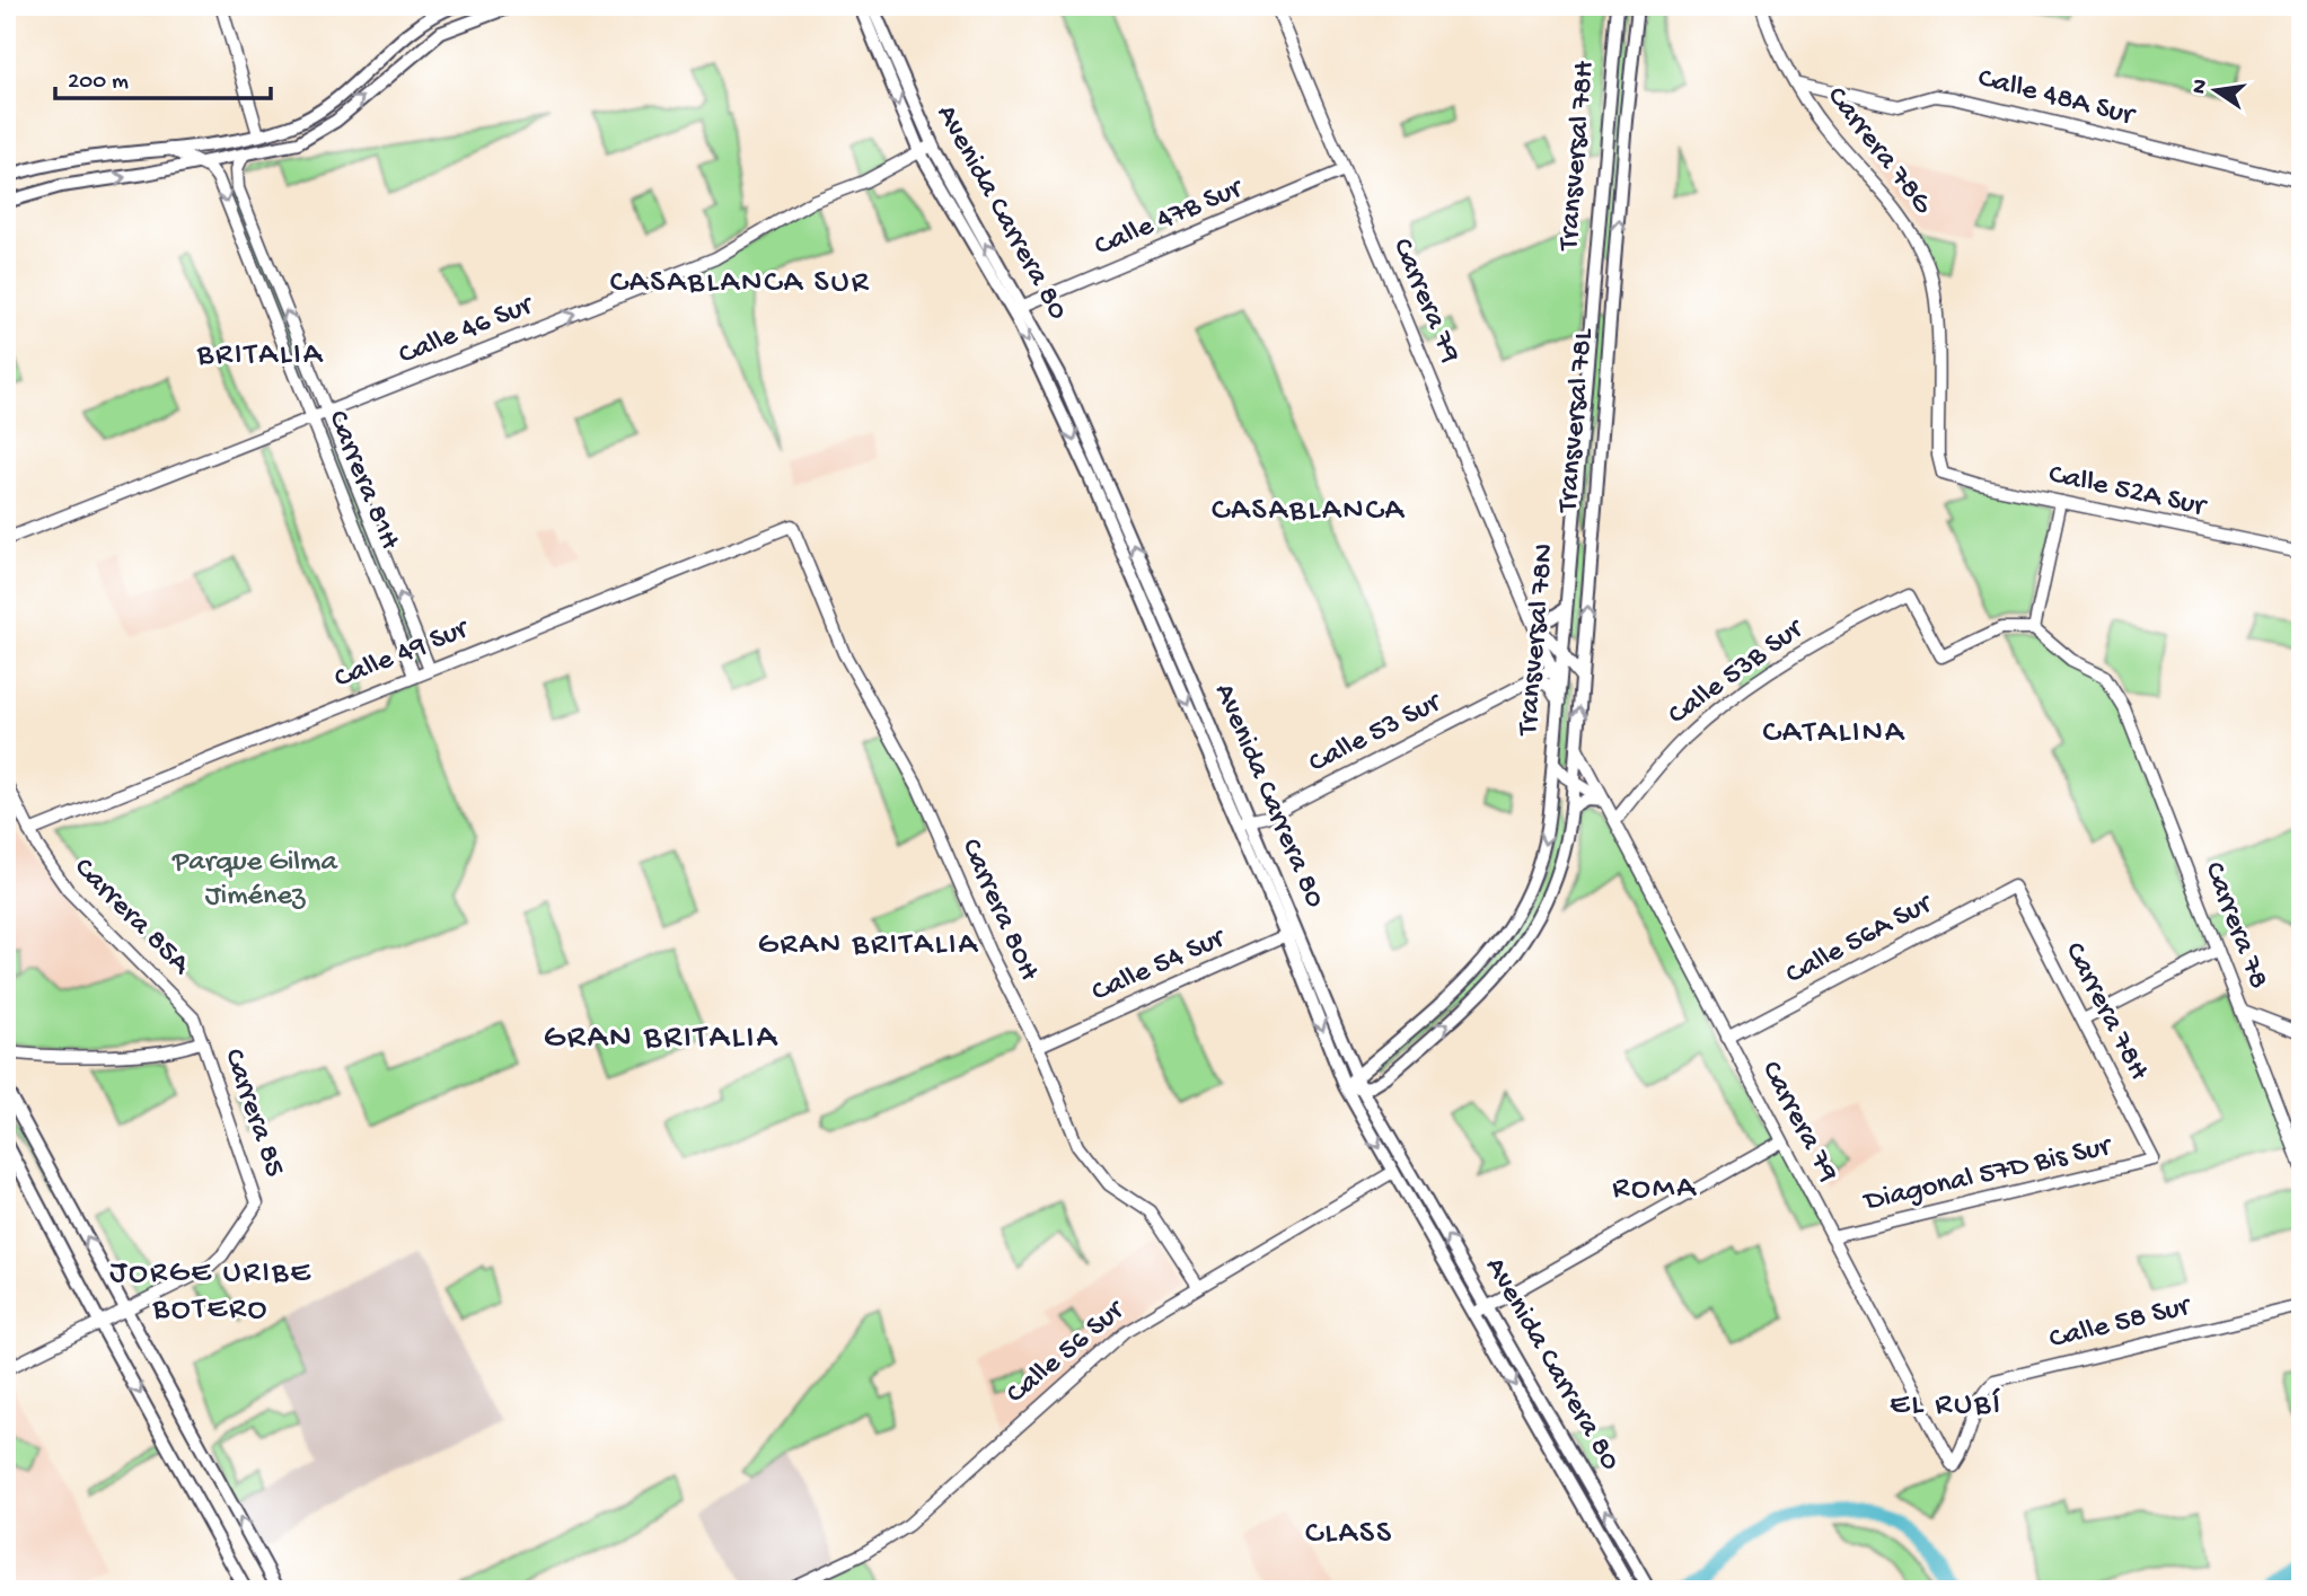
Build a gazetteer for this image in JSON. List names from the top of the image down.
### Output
{
  "streets": {
    "main road": [
      "Transversal 78H",
      "Avenida Carrera 80",
      "Transversal 78L",
      "Transversal 78N"
    ],
    "street": [
      "Calle 48A Sur",
      "Carrera 78G",
      "Calle 47B Sur",
      "Carrera 79",
      "Calle 46 Sur",
      "Carrera 81H",
      "Calle 52A Sur",
      "Calle 49 Sur",
      "Calle 53B Sur",
      "Calle 53 Sur",
      "Carrera 80H",
      "Carrera 85A",
      "Carrera 78",
      "Calle 56A Sur",
      "Calle 54 Sur",
      "Carrera 78H",
      "Carrera 85",
      "Diagonal 57D Bis Sur",
      "Calle 58 Sur",
      "Calle 56 Sur"
    ]
  },
  "crossings": [
    ["Calle 48A Sur", "Carrera 78G"],
    ["Carrera 78G", "Calle 52A Sur"],
    ["Transversal 78H", "Transversal 78L"],
    ["Avenida Carrera 80", "Calle 47B Sur"],
    ["Avenida Carrera 80", "Calle 46 Sur"],
    ["Avenida Carrera 80", "Transversal 78N"],
    ["Avenida Carrera 80", "Calle 53 Sur"],
    ["Avenida Carrera 80", "Calle 54 Sur"],
    ["Avenida Carrera 80", "Calle 56 Sur"],
    ["Calle 47B Sur", "Carrera 79"],
    ["Carrera 79", "Transversal 78N"],
    ["Carrera 79", "Calle 53B Sur"],
    ["Carrera 79", "Calle 53 Sur"],
    ["Carrera 79", "Calle 56A Sur"],
    ["Carrera 79", "Diagonal 57D Bis Sur"],
    ["Carrera 79", "Calle 58 Sur"],
    ["Calle 46 Sur", "Carrera 81H"],
    ["Transversal 78L", "Transversal 78N"],
    ["Carrera 81H", "Calle 49 Sur"],
    ["Transversal 78N", "Calle 53 Sur"],
    ["Calle 49 Sur", "Carrera 80H"],
    ["Calle 49 Sur", "Carrera 85A"],
    ["Calle 53B Sur", "Carrera 78"],
    ["Carrera 80H", "Calle 54 Sur"],
    ["Carrera 80H", "Calle 56 Sur"],
    ["Carrera 85A", "Carrera 85"],
    ["Calle 56A Sur", "Carrera 78H"],
    ["Carrera 78H", "Diagonal 57D Bis Sur"]
  ],
  "one_way": ["Calle 46 Sur"],
  "districts": [
    "CASABLANCA SUR",
    "BRITALIA",
    "CASABLANCA",
    "CATALINA",
    "GRAN BRITALIA",
    "GRAN BRITALIA",
    "ROMA",
    "JORGE URIBE BOTERO",
    "EL RUBÍ",
    "CLASS"
  ],
  "parks": ["Parque Gilma Jiménez"],
  "scale_bar": "200 m",
  "north": "left"
}
